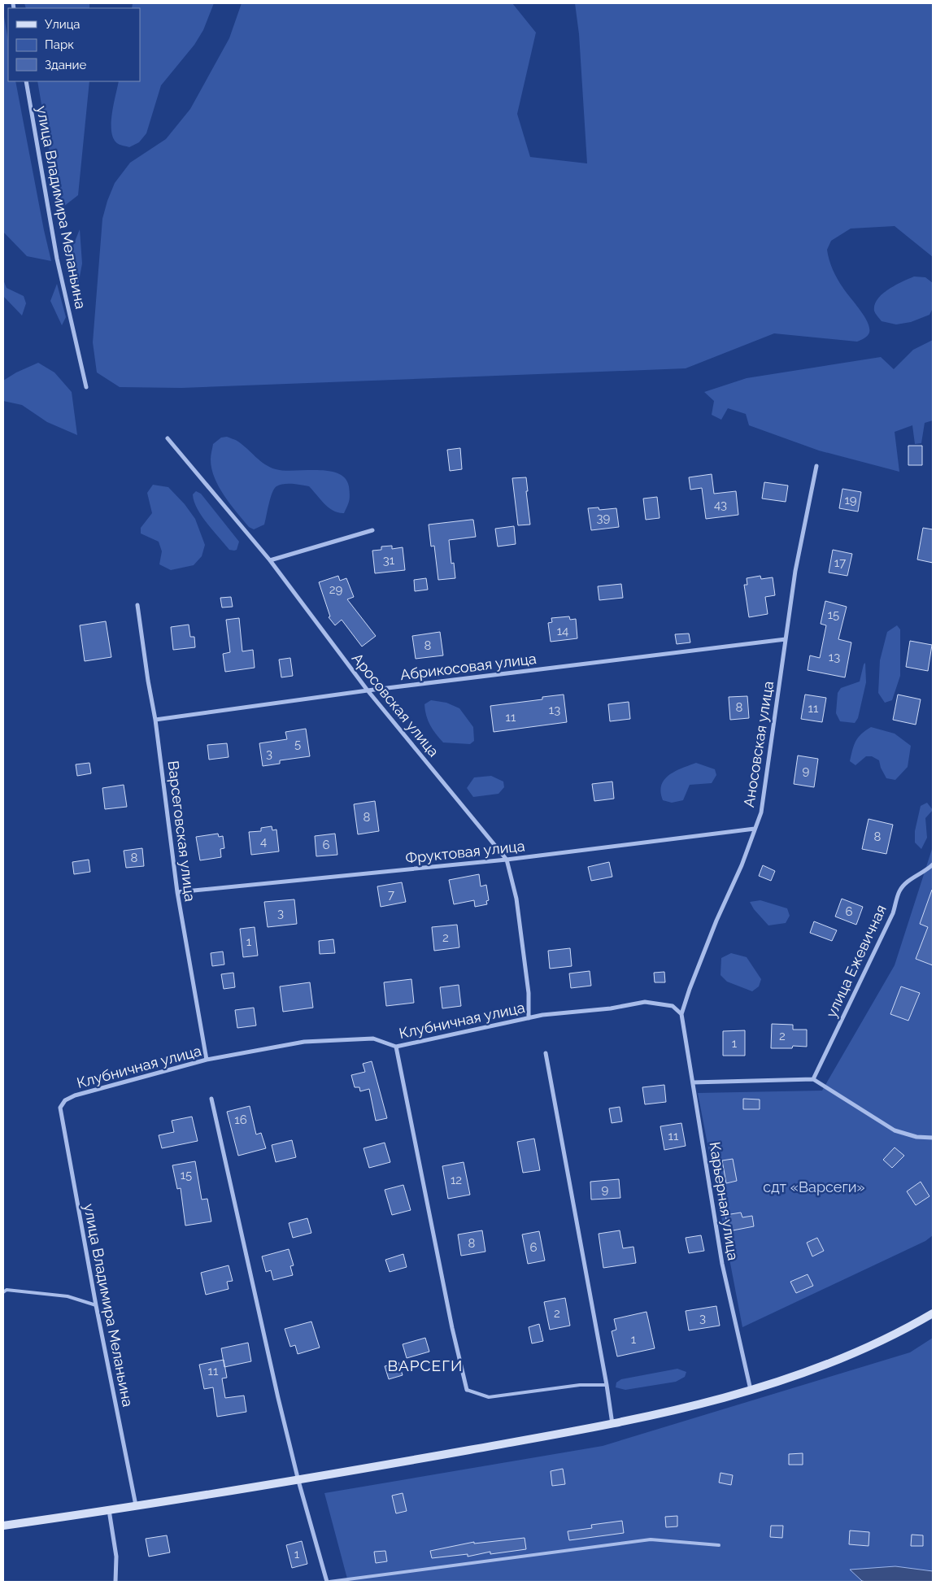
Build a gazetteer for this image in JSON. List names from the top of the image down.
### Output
{
  "streets": {
    "street": [
      "улица Владимира Меланьина",
      "Абрикосовая улица",
      "Аросовская улица",
      "Аносовская улица",
      "Варсеговская улица",
      "Фруктовая улица",
      "улица Ежевичная",
      "Клубничная улица",
      "Карьерная улица"
    ]
  },
  "crossings": [
    ["улица Владимира Меланьина", "Клубничная улица"],
    ["Абрикосовая улица", "Аросовская улица"],
    ["Абрикосовая улица", "Аносовская улица"],
    ["Абрикосовая улица", "Варсеговская улица"],
    ["Аросовская улица", "Фруктовая улица"],
    ["Аросовская улица", "Клубничная улица"],
    ["Аносовская улица", "Фруктовая улица"],
    ["Аносовская улица", "Клубничная улица"],
    ["Аносовская улица", "Карьерная улица"],
    ["Варсеговская улица", "Фруктовая улица"],
    ["Варсеговская улица", "Клубничная улица"],
    ["Клубничная улица", "Карьерная улица"]
  ],
  "districts": ["ВАРСЕГИ"],
  "parks": ["сдт «Варсеги»"],
  "house_numbers": [
    "19",
    "43",
    "39",
    "31",
    "17",
    "29",
    "15",
    "14",
    "8",
    "13",
    "8",
    "11",
    "13",
    "11",
    "5",
    "3",
    "9",
    "8",
    "8",
    "4",
    "6",
    "8",
    "7",
    "6",
    "3",
    "2",
    "1",
    "2",
    "1",
    "16",
    "11",
    "15",
    "12",
    "9",
    "8",
    "6",
    "2",
    "3",
    "1",
    "11",
    "1"
  ],
  "legend": ["Улица", "Парк", "Здание"]
}
